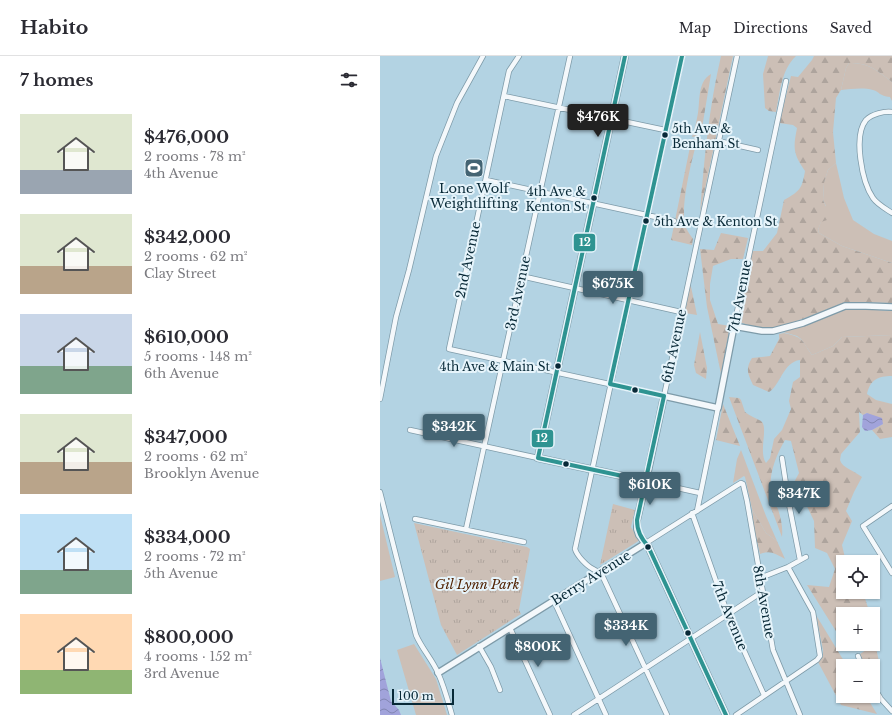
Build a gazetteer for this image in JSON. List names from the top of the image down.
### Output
{
  "streets": {
    "main road": ["6th Avenue"],
    "street": [
      "2nd Avenue",
      "3rd Avenue",
      "7th Avenue",
      "Berry Avenue",
      "8th Avenue"
    ]
  },
  "crossings": [
    ["2nd Avenue", "3rd Avenue"],
    ["7th Avenue", "Berry Avenue"],
    ["6th Avenue", "Berry Avenue"],
    ["Berry Avenue", "8th Avenue"]
  ],
  "parks": ["Gil Lynn Park"],
  "places": {
    "other": [
      "5th Ave & Benham St",
      "4th Ave & Kenton St",
      "5th Ave & Kenton St",
      "4th Ave & Main St"
    ],
    "sports": ["Lone Wolf Weightlifting"]
  },
  "lines": ["transit line 12"],
  "scale_bar": "100 m",
  "page": {
    "header": "Habito",
    "nav": ["Map", "Directions", "Saved"],
    "heading": "7 homes",
    "list": [
      {
        "name": "$476,000",
        "note": "2 rooms · 78 m² · 4th Avenue"
      },
      {
        "name": "$342,000",
        "note": "2 rooms · 62 m² · Clay Street"
      },
      {
        "name": "$610,000",
        "note": "5 rooms · 148 m² · 6th Avenue"
      },
      {
        "name": "$347,000",
        "note": "2 rooms · 62 m² · Brooklyn Avenue"
      },
      {
        "name": "$334,000",
        "note": "2 rooms · 72 m² · 5th Avenue"
      },
      {
        "name": "$800,000",
        "note": "4 rooms · 152 m² · 3rd Avenue"
      }
    ],
    "price": [
      "$476K",
      "$675K",
      "$342K",
      "$610K",
      "$347K",
      "$334K",
      "$800K"
    ],
    "map_buttons": ["+", "−"],
    "scale": "100 m"
  }
}
